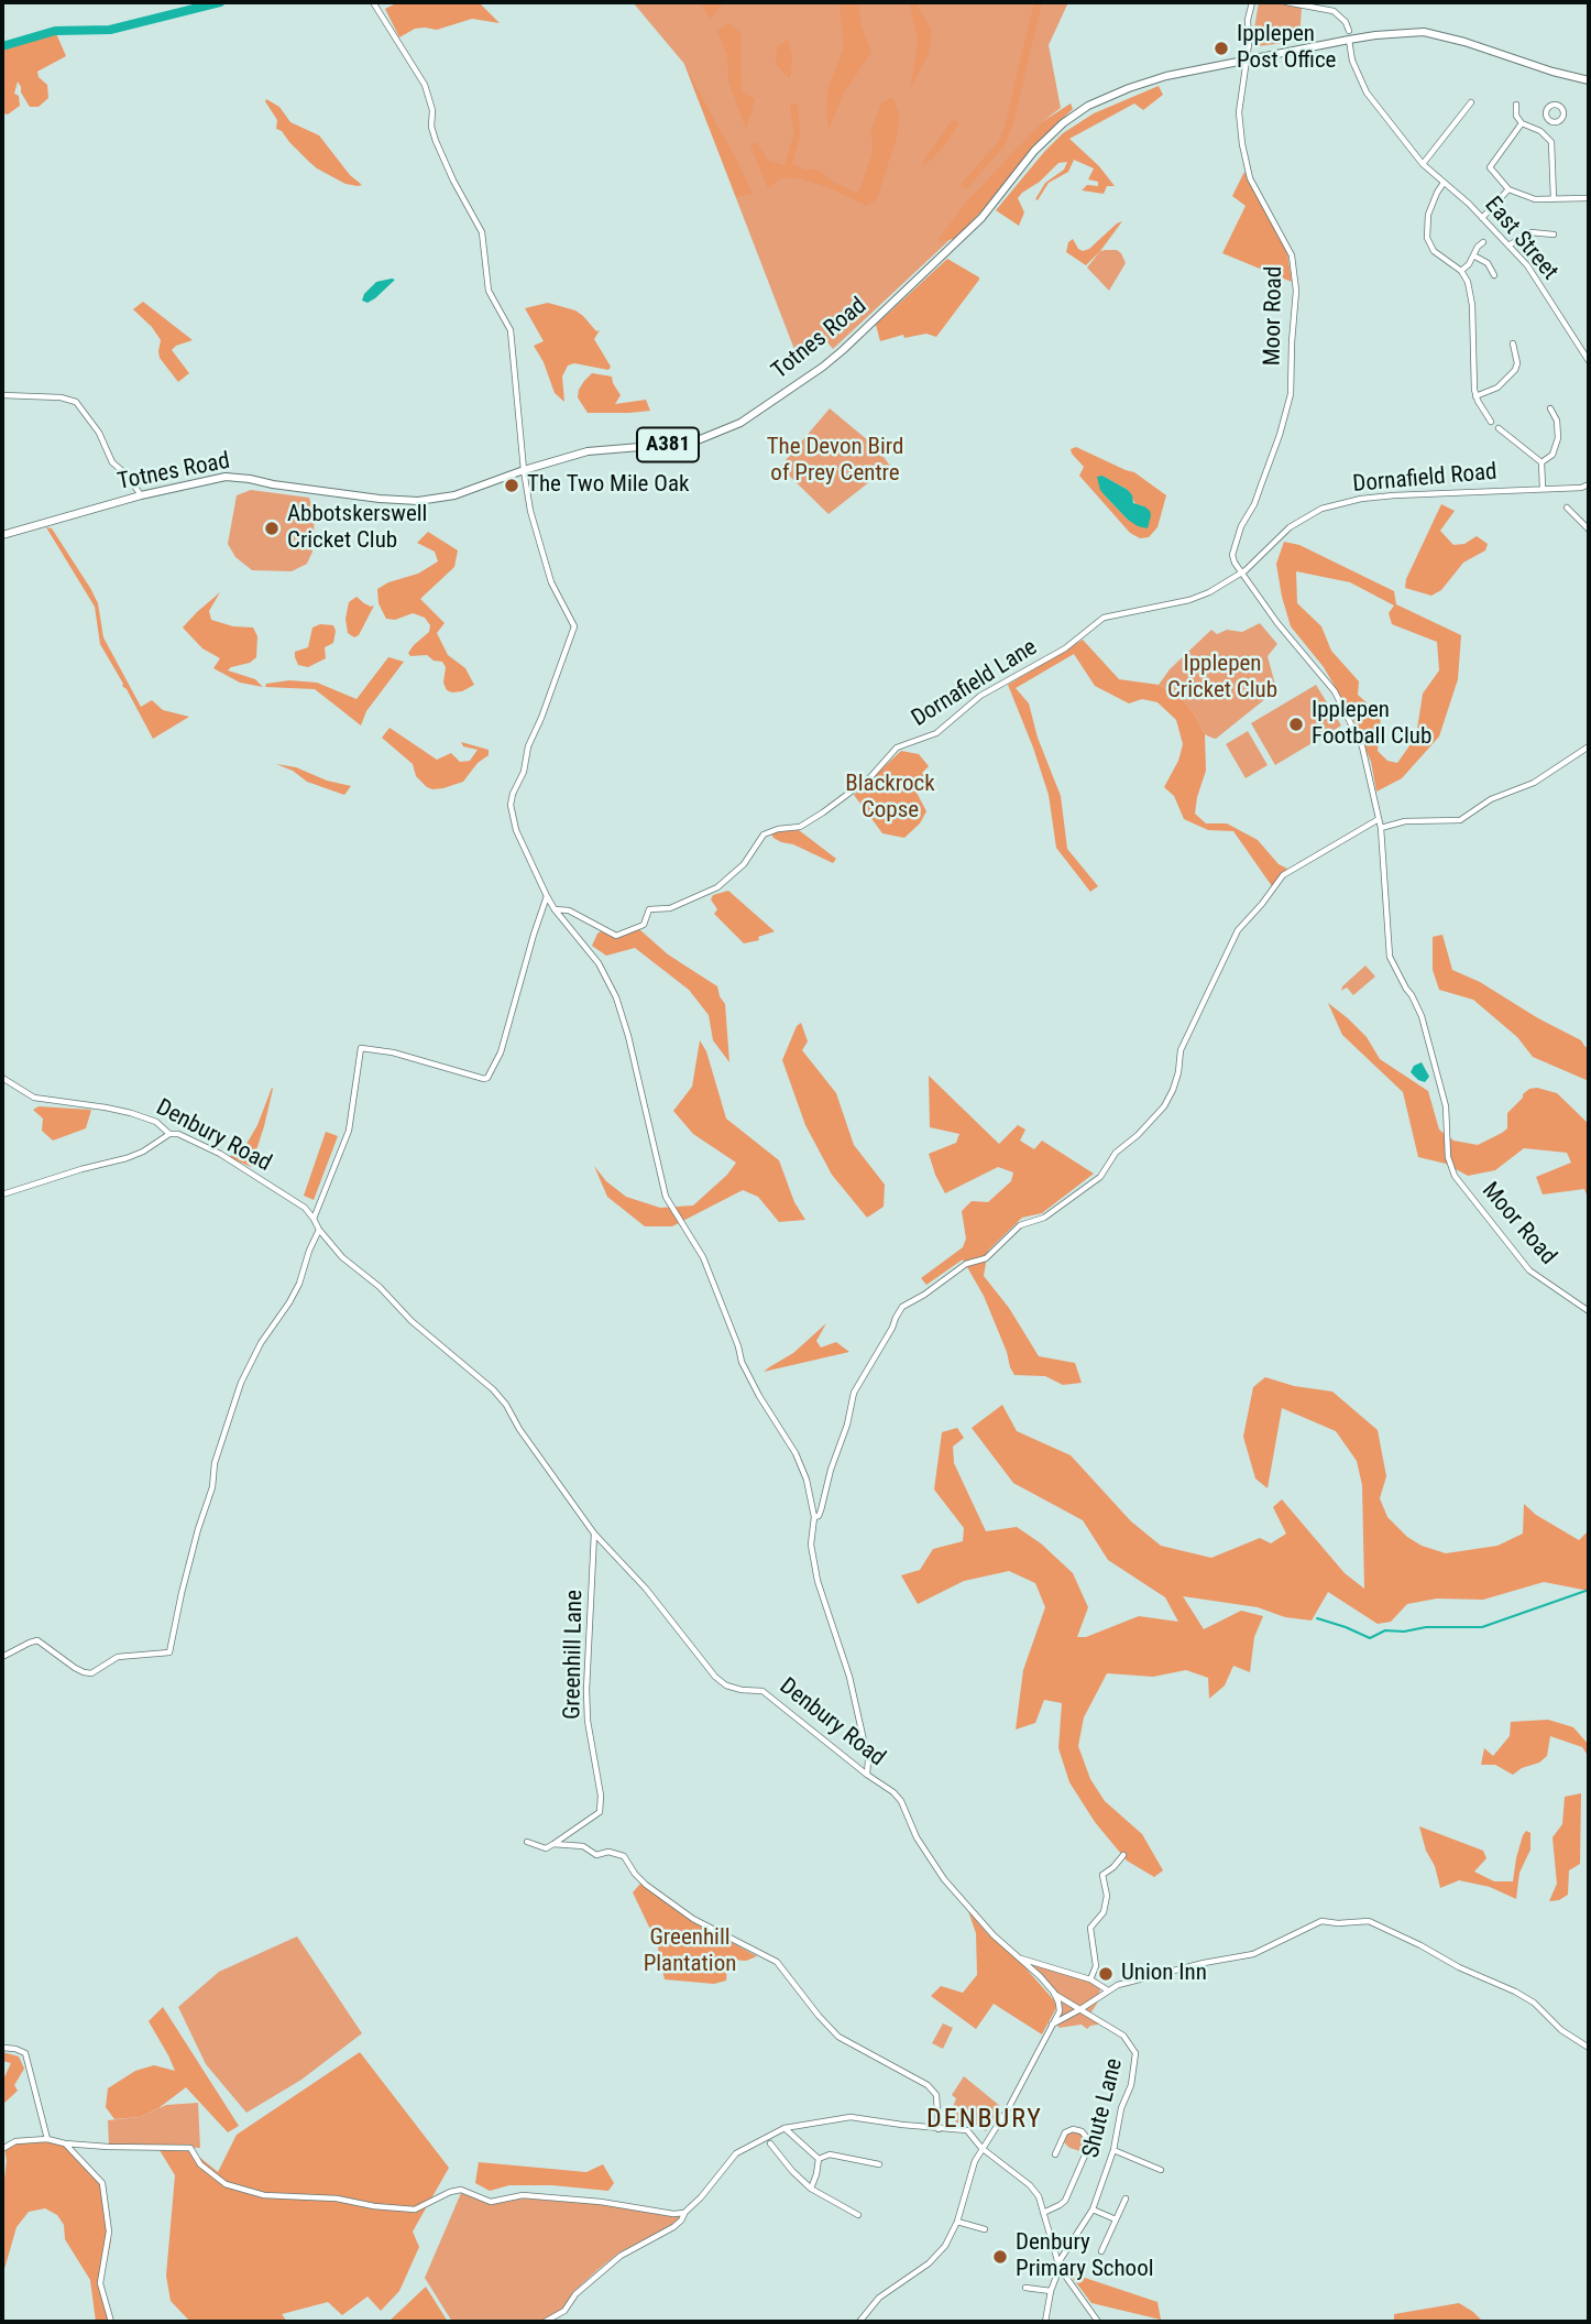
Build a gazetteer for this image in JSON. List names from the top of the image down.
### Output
{
  "streets": {
    "main road": ["Totnes Road", "A381"],
    "street": [
      "East Street",
      "Moor Road",
      "Dornafield Road",
      "Dornafield Lane",
      "Denbury Road",
      "Greenhill Lane",
      "Shute Lane"
    ]
  },
  "crossings": [
    ["East Street", "Totnes Road"],
    ["Moor Road", "Totnes Road"],
    ["Moor Road", "Dornafield Road"],
    ["Moor Road", "Dornafield Lane"],
    ["Dornafield Road", "Dornafield Lane"],
    ["Denbury Road", "Greenhill Lane"],
    ["Denbury Road", "Shute Lane"]
  ],
  "districts": ["DENBURY"],
  "parks": [
    "The Devon Bird of Prey Centre",
    "Ipplepen Cricket Club",
    "Blackrock Copse",
    "Greenhill Plantation"
  ],
  "places": [
    "Ipplepen Post Office",
    "The Two Mile Oak",
    "Abbotskerswell Cricket Club",
    "Ipplepen Football Club",
    "Union Inn",
    "Denbury Primary School"
  ]
}
